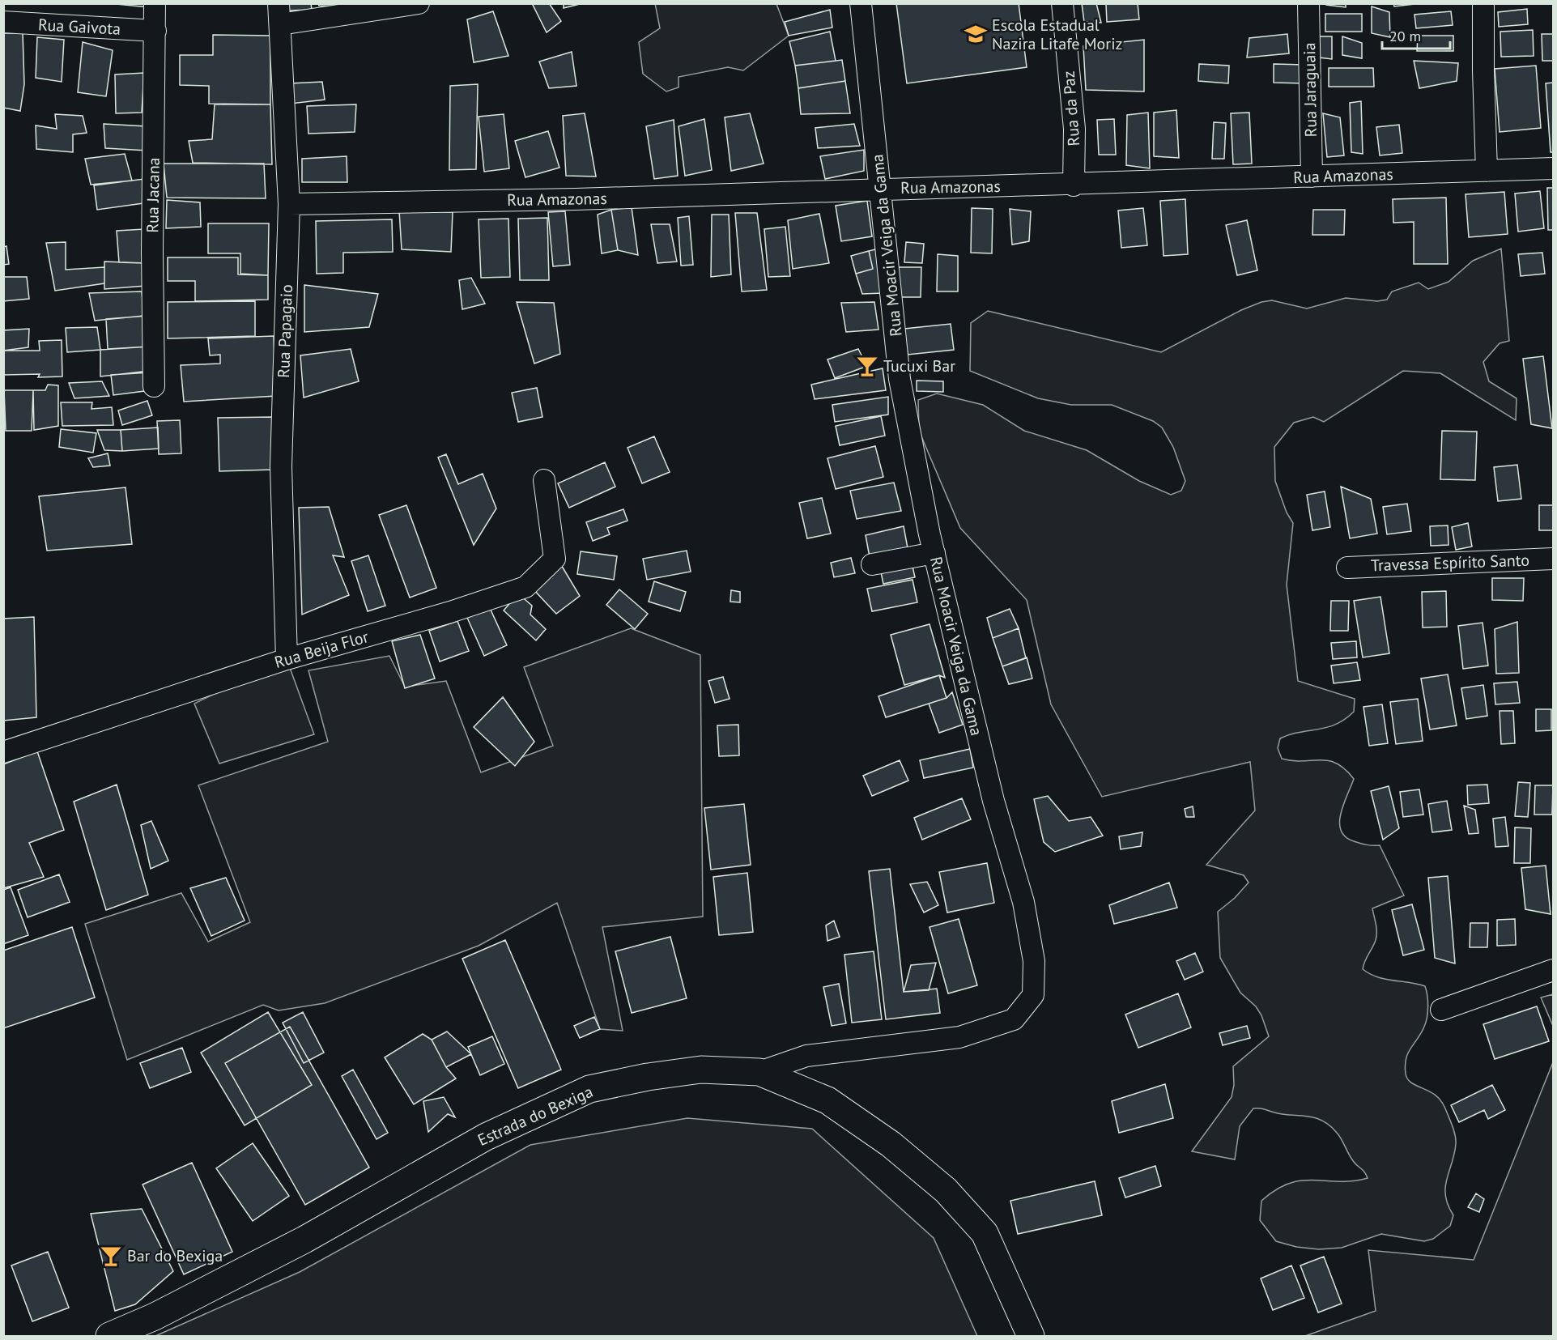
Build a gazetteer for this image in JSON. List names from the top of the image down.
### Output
{
  "streets": {
    "street": [
      "Rua Gaivota",
      "Rua Jaraguaia",
      "Rua da Paz",
      "Rua Amazonas",
      "Rua Jacana",
      "Rua Moacir Veiga da Gama",
      "Rua Papagaio",
      "Travessa Espírito Santo",
      "Rua Beija Flor",
      "Estrada do Bexiga"
    ]
  },
  "crossings": [
    ["Rua Gaivota", "Rua Jacana"],
    ["Rua Jaraguaia", "Rua Amazonas"],
    ["Rua da Paz", "Rua Amazonas"],
    ["Rua Amazonas", "Rua Moacir Veiga da Gama"],
    ["Rua Amazonas", "Rua Papagaio"],
    ["Rua Moacir Veiga da Gama", "Estrada do Bexiga"],
    ["Rua Papagaio", "Rua Beija Flor"]
  ],
  "places": {
    "school or university": ["Escola Estadual Nazira Litafe Moriz"],
    "bar": ["Tucuxi Bar", "Bar do Bexiga"]
  },
  "scale_bar": "20 m"
}
